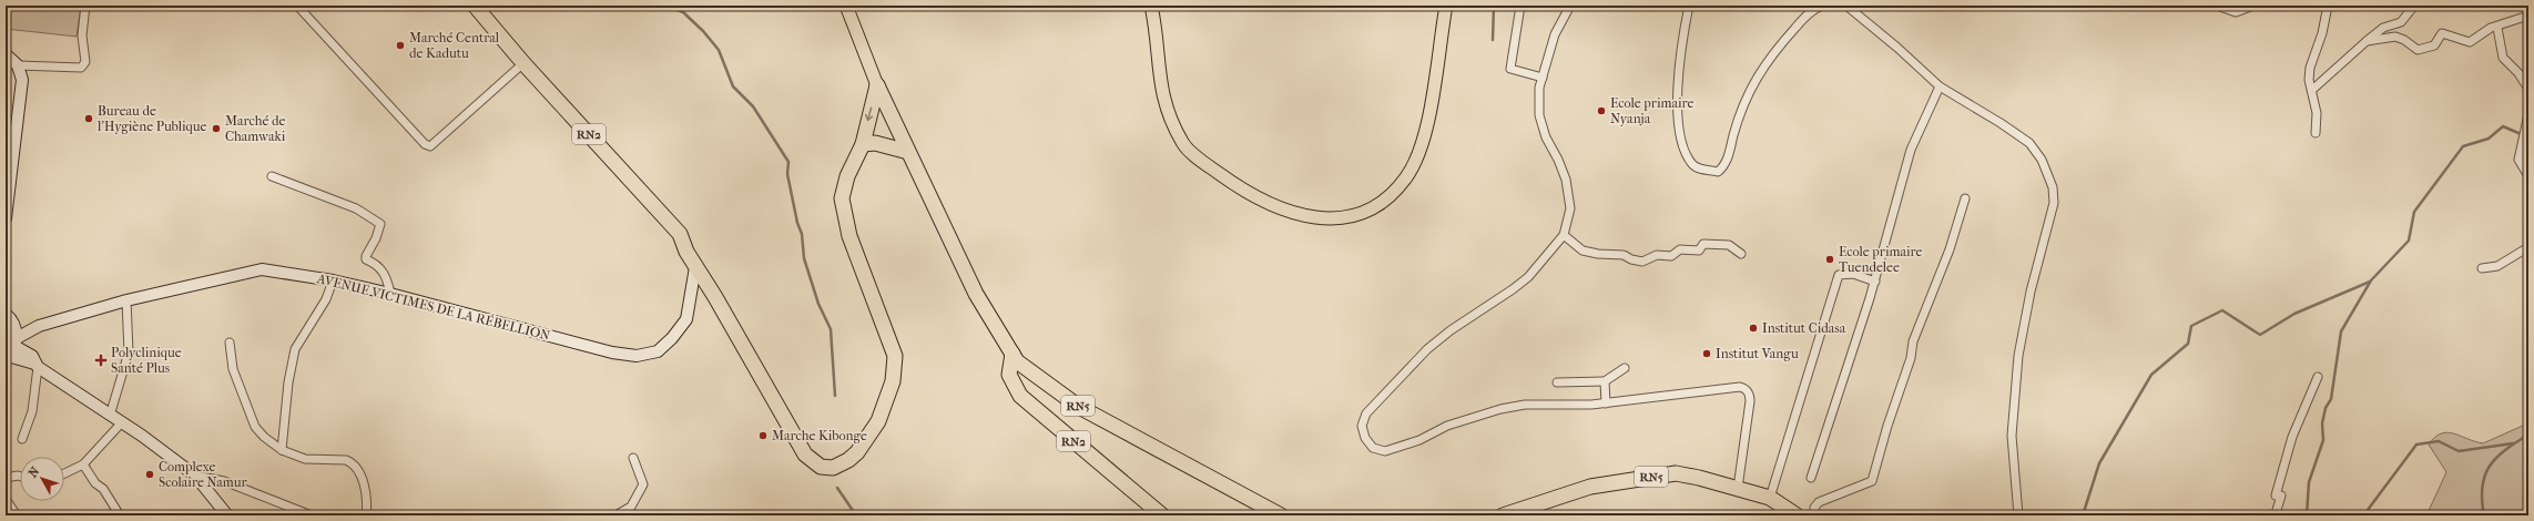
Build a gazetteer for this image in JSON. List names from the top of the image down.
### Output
{
  "streets": {
    "highway": ["RN2", "RN5"],
    "street": ["AVENUE VICTIMES DE LA RÉBELLION"]
  },
  "crossings": [
    ["RN2", "AVENUE VICTIMES DE LA RÉBELLION"],
    ["RN2", "RN5"]
  ],
  "places": {
    "other": [
      "Marché Central de Kadutu",
      "Ecole primaire Nyanja",
      "Bureau de l'Hygiène Publique",
      "Marché de Chamwaki",
      "Ecole primaire Tuendelee",
      "Institut Cidasa",
      "Institut Vangu",
      "Marche Kibonge",
      "Complexe Scolaire Namur"
    ],
    "health": ["Polyclinique Santé Plus"]
  },
  "north": "top left"
}
